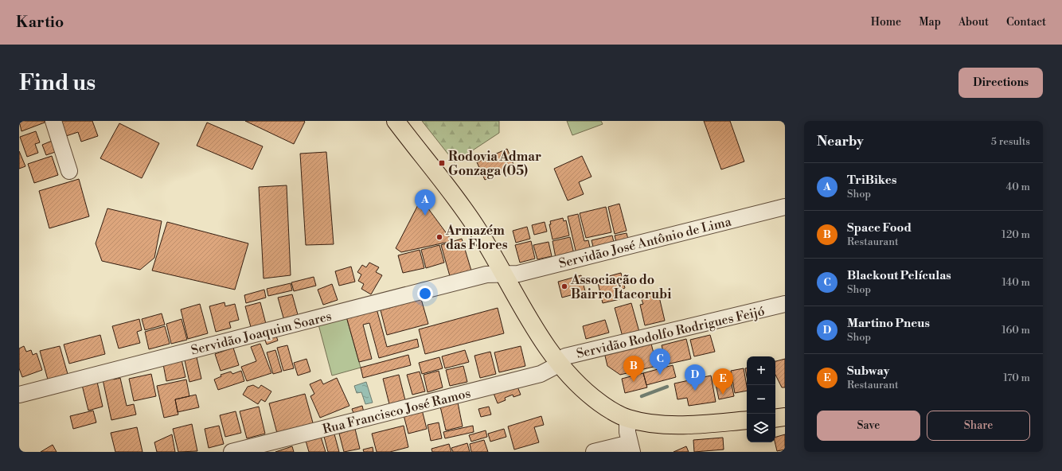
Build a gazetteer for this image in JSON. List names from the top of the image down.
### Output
{
  "streets": {
    "street": [
      "Servidão José Antônio de Lima",
      "Servidão Rodolfo Rodrigues Feijó",
      "Servidão Joaquim Soares",
      "Rua Francisco José Ramos"
    ]
  },
  "crossings": [
    ["Servidão José Antônio de Lima", "Servidão Joaquim Soares"],
    ["Servidão Rodolfo Rodrigues Feijó", "Rua Francisco José Ramos"]
  ],
  "places": {
    "transit": ["Rodovia Admar Gonzaga (05)"],
    "other": ["Armazém das Flores", "Associação do Bairro Itacorubi"]
  },
  "page": {
    "header": "Kartio",
    "nav": [
      "Home",
      "Map",
      "About",
      "Contact"
    ],
    "buttons": [
      "Directions",
      ["Save", "Share"]
    ],
    "title": "Find us",
    "heading": ["Nearby", "5 results"],
    "list": [
      {
        "mark": "A",
        "name": "TriBikes",
        "note": "Shop",
        "value": "40 m"
      },
      {
        "mark": "B",
        "name": "Space Food",
        "note": "Restaurant",
        "value": "120 m"
      },
      {
        "mark": "C",
        "name": "Blackout Películas",
        "note": "Shop",
        "value": "140 m"
      },
      {
        "mark": "D",
        "name": "Martino Pneus",
        "note": "Shop",
        "value": "160 m"
      },
      {
        "mark": "E",
        "name": "Subway",
        "note": "Restaurant",
        "value": "170 m"
      }
    ],
    "pins": [
      "A",
      "C",
      "B",
      "D",
      "E"
    ],
    "map_buttons": ["+", "−"]
  }
}
